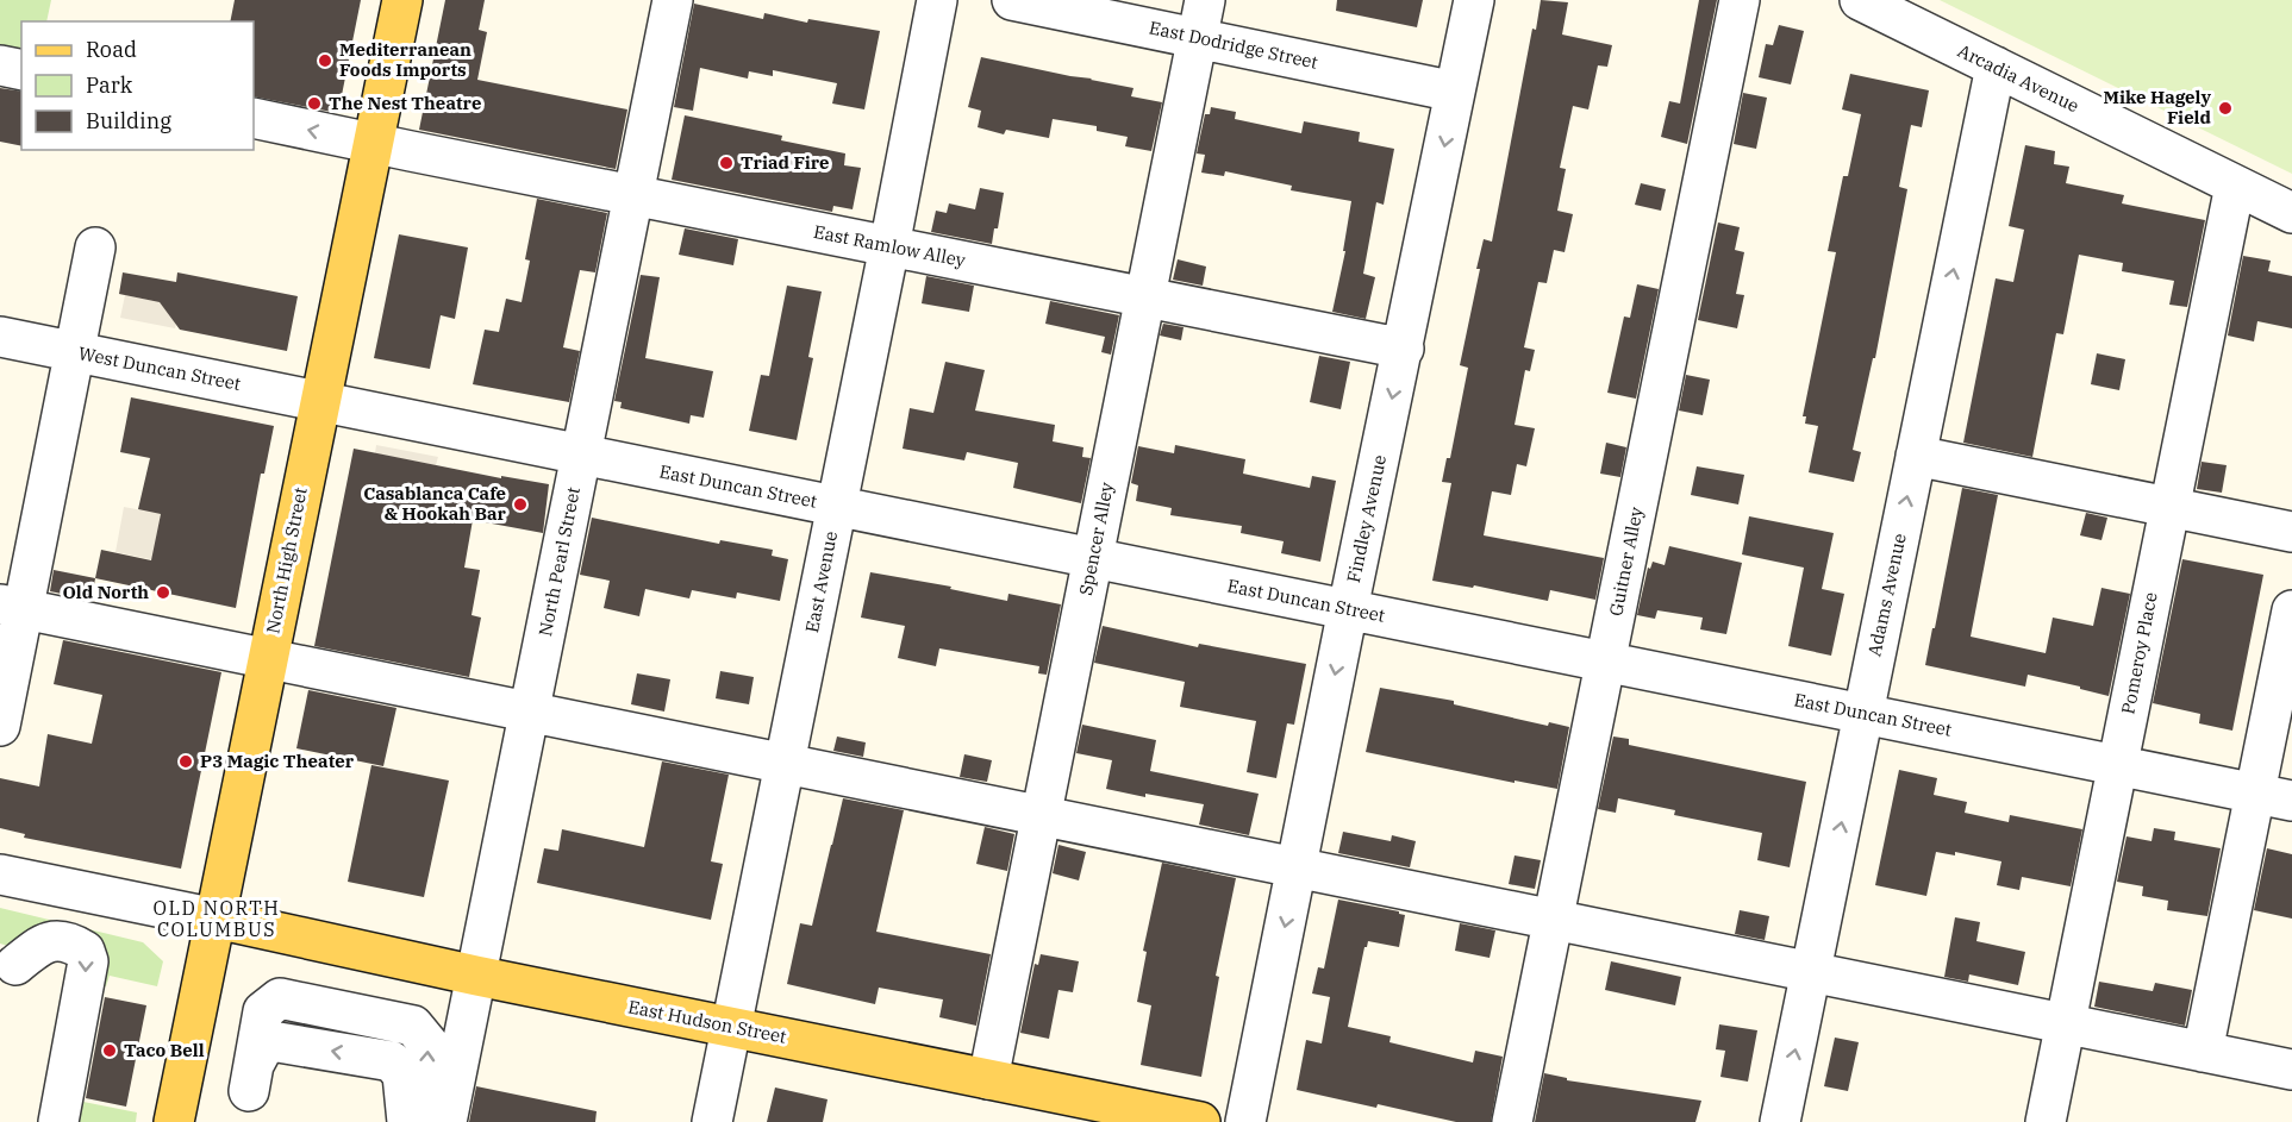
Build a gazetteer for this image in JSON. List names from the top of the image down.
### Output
{
  "streets": {
    "main road": ["North High Street", "East Hudson Street"],
    "street": [
      "East Dodridge Street",
      "Arcadia Avenue",
      "East Ramlow Alley",
      "West Duncan Street",
      "East Duncan Street",
      "Findley Avenue",
      "Spencer Alley",
      "North Pearl Street",
      "Guitner Alley",
      "East Avenue",
      "Adams Avenue",
      "Pomeroy Place"
    ]
  },
  "crossings": [
    ["East Dodridge Street", "Findley Avenue"],
    ["East Dodridge Street", "Spencer Alley"],
    ["Arcadia Avenue", "Adams Avenue"],
    ["Arcadia Avenue", "Pomeroy Place"],
    ["East Ramlow Alley", "Findley Avenue"],
    ["East Ramlow Alley", "Spencer Alley"],
    ["East Ramlow Alley", "North High Street"],
    ["East Ramlow Alley", "North Pearl Street"],
    ["East Ramlow Alley", "East Avenue"],
    ["West Duncan Street", "East Duncan Street"],
    ["West Duncan Street", "North High Street"],
    ["East Duncan Street", "Findley Avenue"],
    ["East Duncan Street", "Spencer Alley"],
    ["East Duncan Street", "North High Street"],
    ["East Duncan Street", "North Pearl Street"],
    ["East Duncan Street", "Guitner Alley"],
    ["East Duncan Street", "East Avenue"],
    ["East Duncan Street", "Adams Avenue"],
    ["East Duncan Street", "Pomeroy Place"],
    ["Spencer Alley", "East Hudson Street"],
    ["North High Street", "East Hudson Street"],
    ["North Pearl Street", "East Hudson Street"],
    ["East Avenue", "East Hudson Street"]
  ],
  "one_way": ["Findley Avenue", "Adams Avenue"],
  "districts": ["OLD NORTH COLUMBUS"],
  "places": [
    "Mediterranean Foods Imports",
    "The Nest Theatre",
    "Mike Hagely Field",
    "Triad Fire",
    "Casablanca Cafe & Hookah Bar",
    "Old North",
    "P3 Magic Theater",
    "Taco Bell"
  ],
  "legend": ["Road", "Park", "Building"]
}
